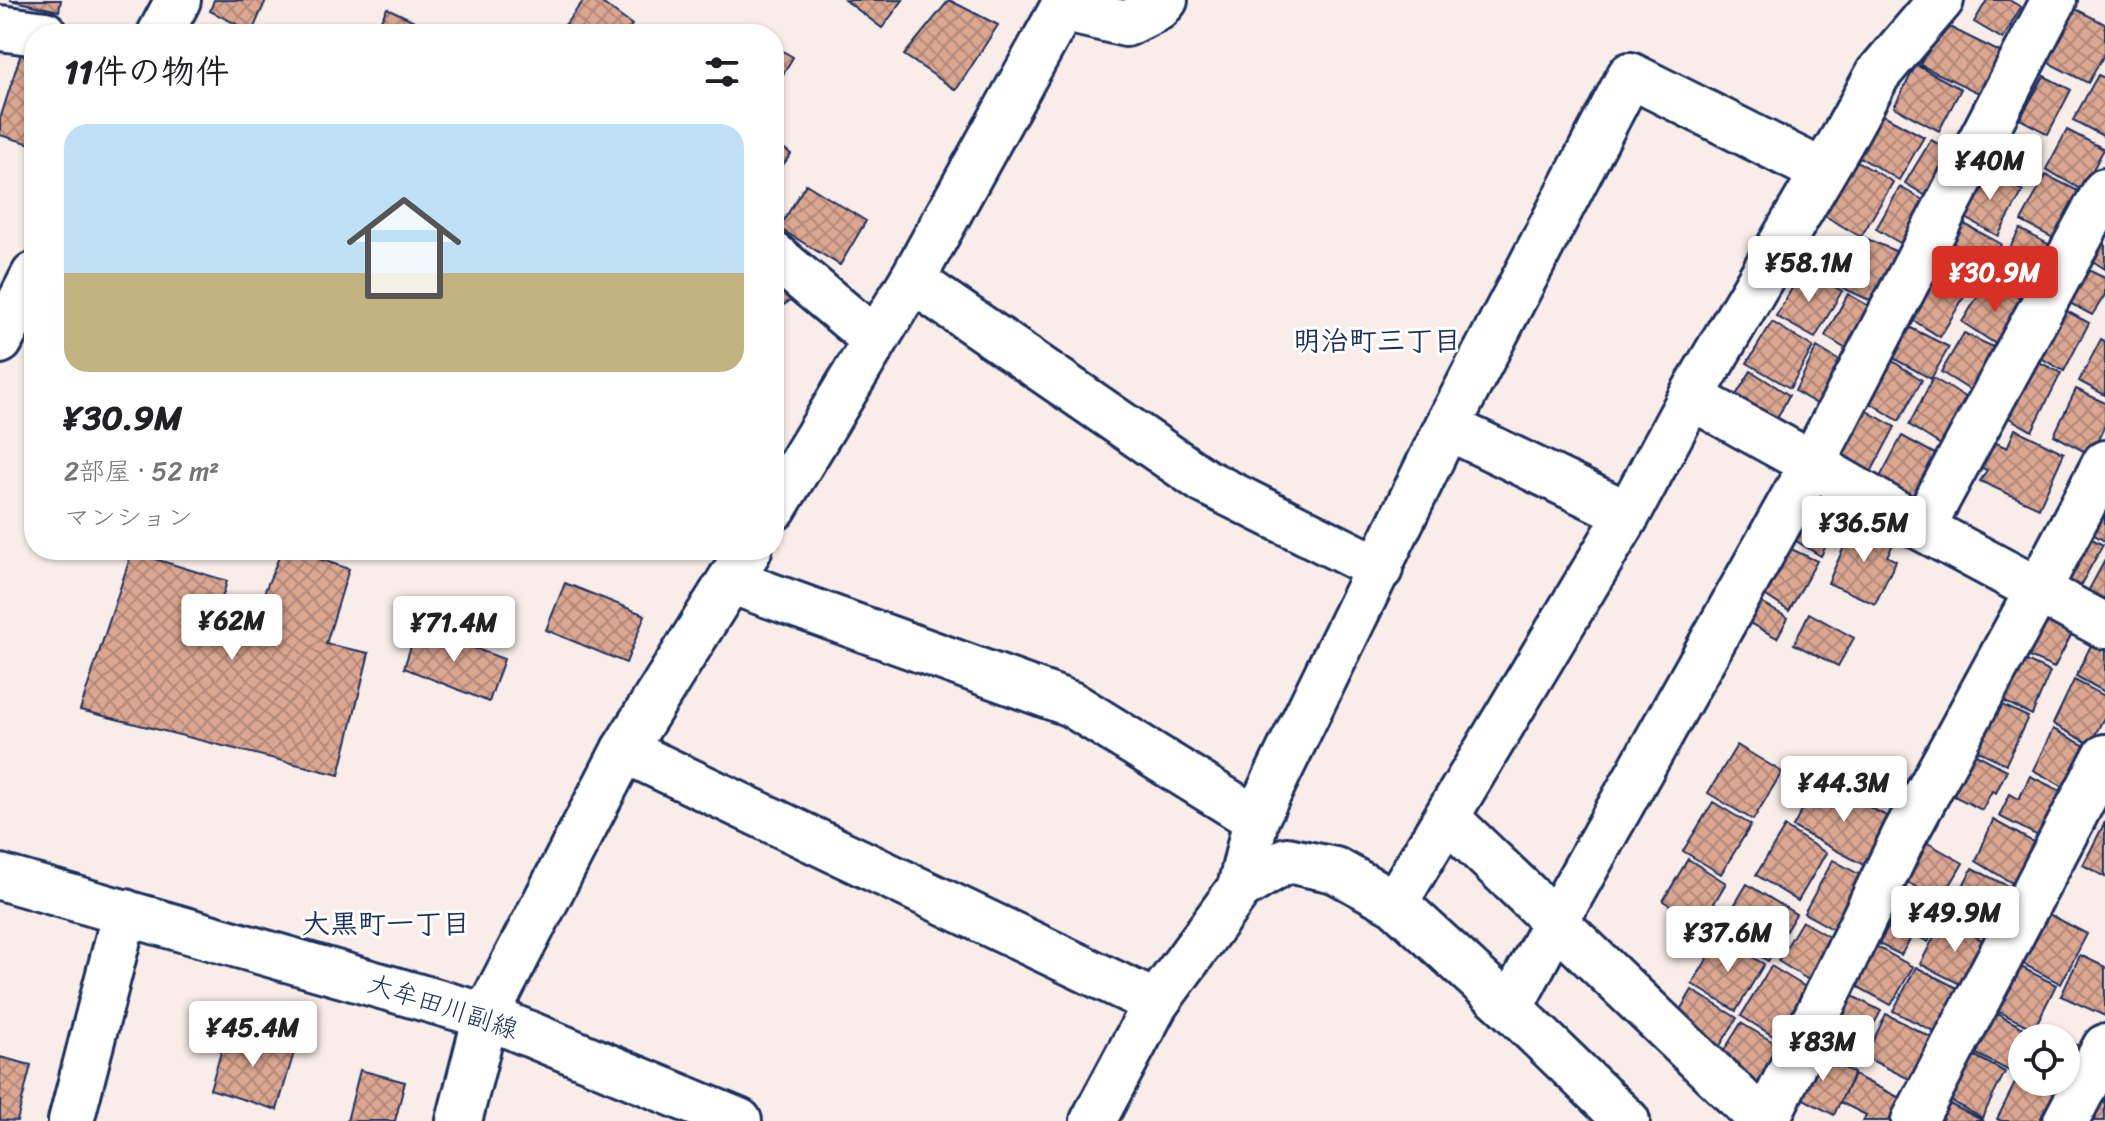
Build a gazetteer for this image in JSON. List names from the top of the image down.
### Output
{
  "streets": {
    "street": ["大牟田川副線"]
  },
  "districts": ["明治町三丁目", "大黒町一丁目"],
  "page": {
    "heading": "11件の物件",
    "list": [
      {
        "name": "¥30.9M",
        "note": "2部屋 · 52 m² · マンション"
      }
    ],
    "price": [
      "¥40M",
      "¥58.1M",
      "¥30.9M",
      "¥36.5M",
      "¥62M",
      "¥71.4M",
      "¥44.3M",
      "¥49.9M",
      "¥37.6M",
      "¥45.4M",
      "¥83M"
    ]
  }
}
